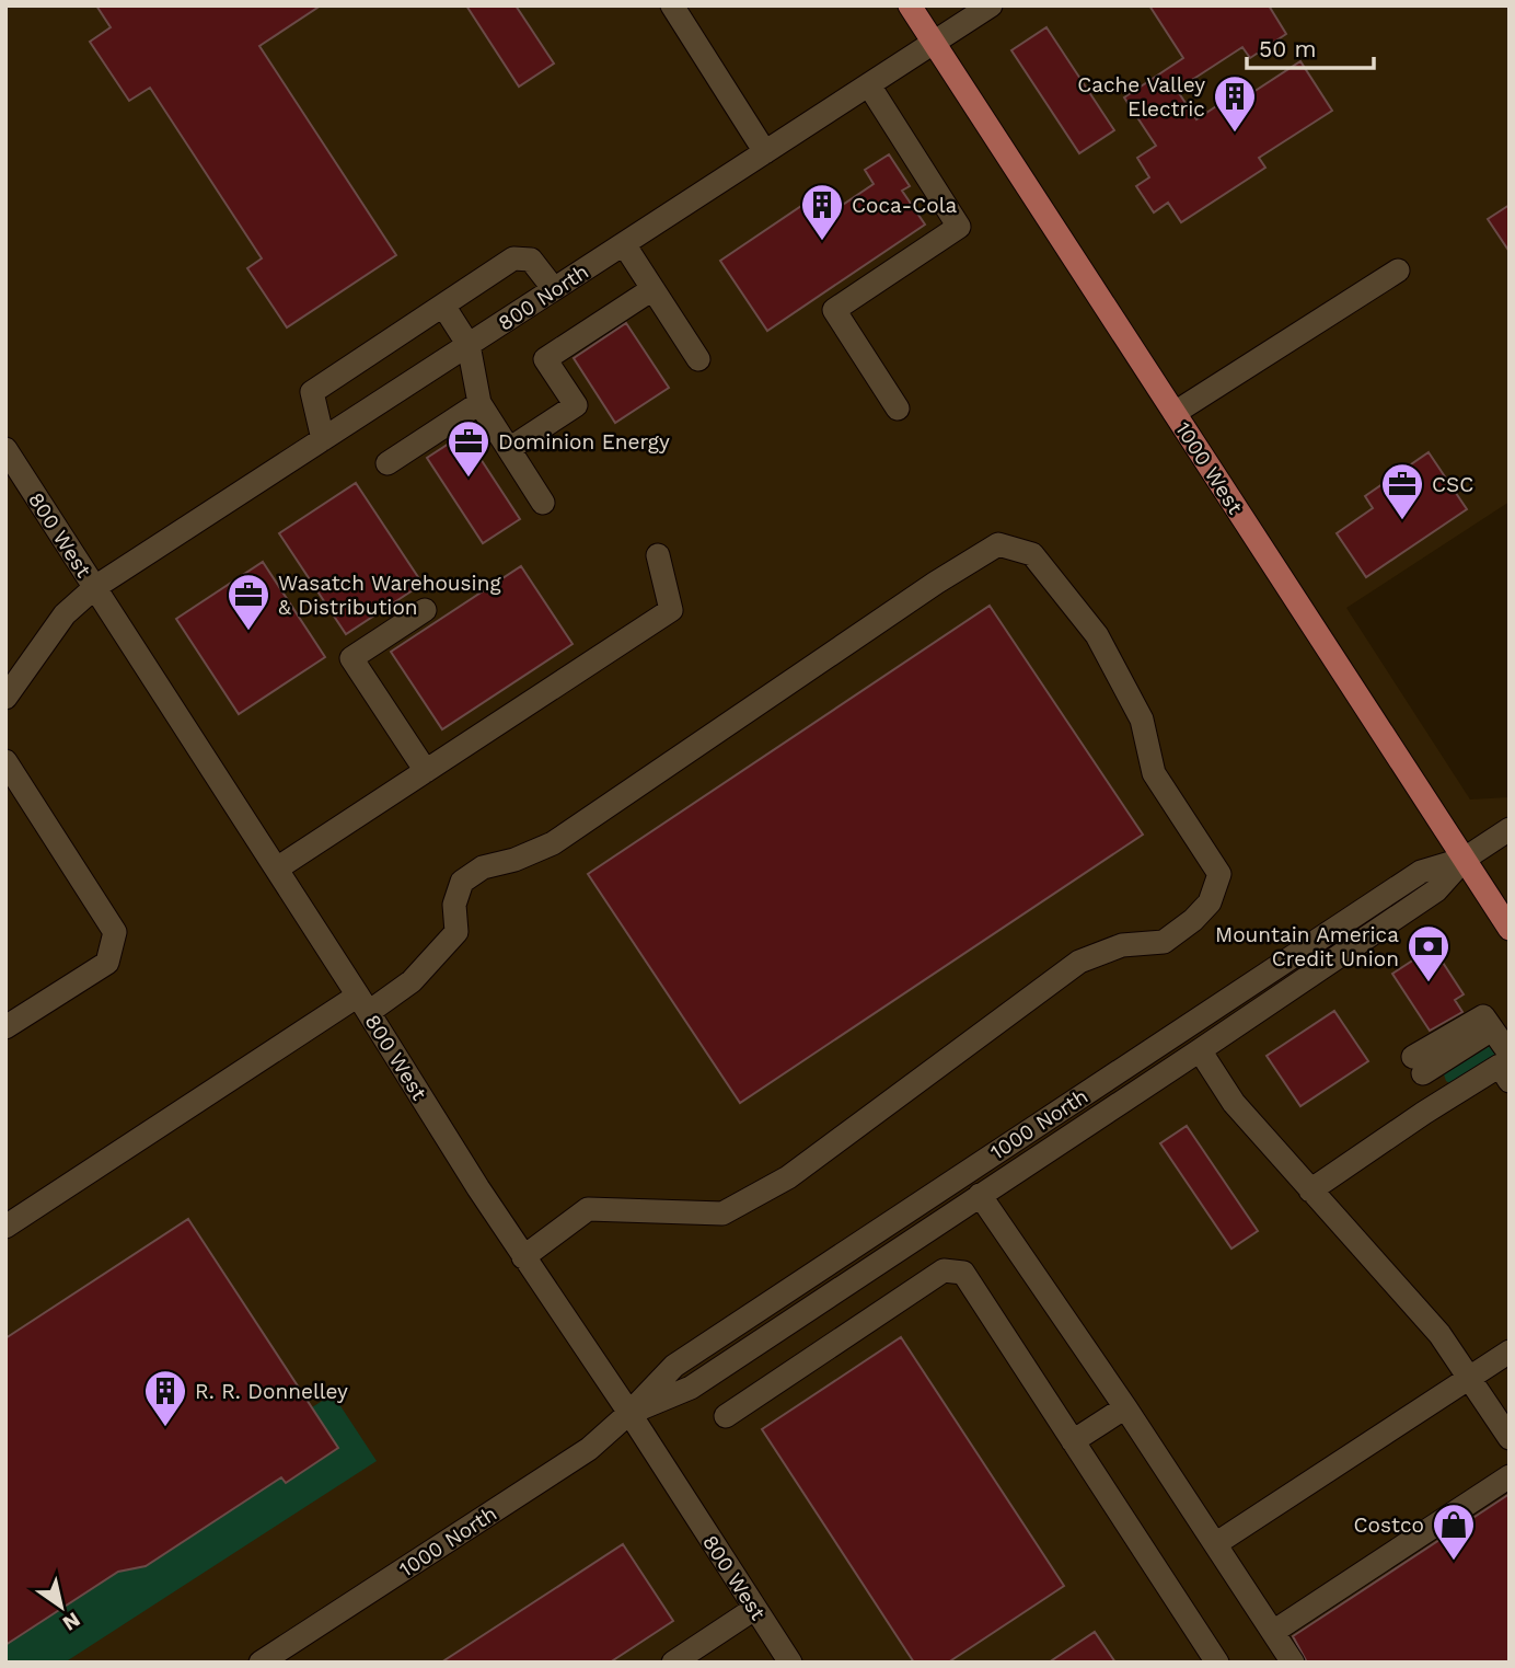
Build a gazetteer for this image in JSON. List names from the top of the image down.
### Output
{
  "streets": {
    "main road": ["1000 West"],
    "street": ["800 North", "800 West", "1000 North"]
  },
  "crossings": [
    ["800 North", "1000 West"],
    ["800 North", "800 West"],
    ["1000 West", "1000 North"],
    ["800 West", "1000 North"]
  ],
  "places": {
    "building": ["Cache Valley Electric", "Coca-Cola", "R. R. Donnelley"],
    "office": ["Dominion Energy", "CSC", "Wasatch Warehousing & Distribution"],
    "bank": ["Mountain America Credit Union"],
    "shop": ["Costco"]
  },
  "scale_bar": "50 m",
  "north": "bottom right"
}
